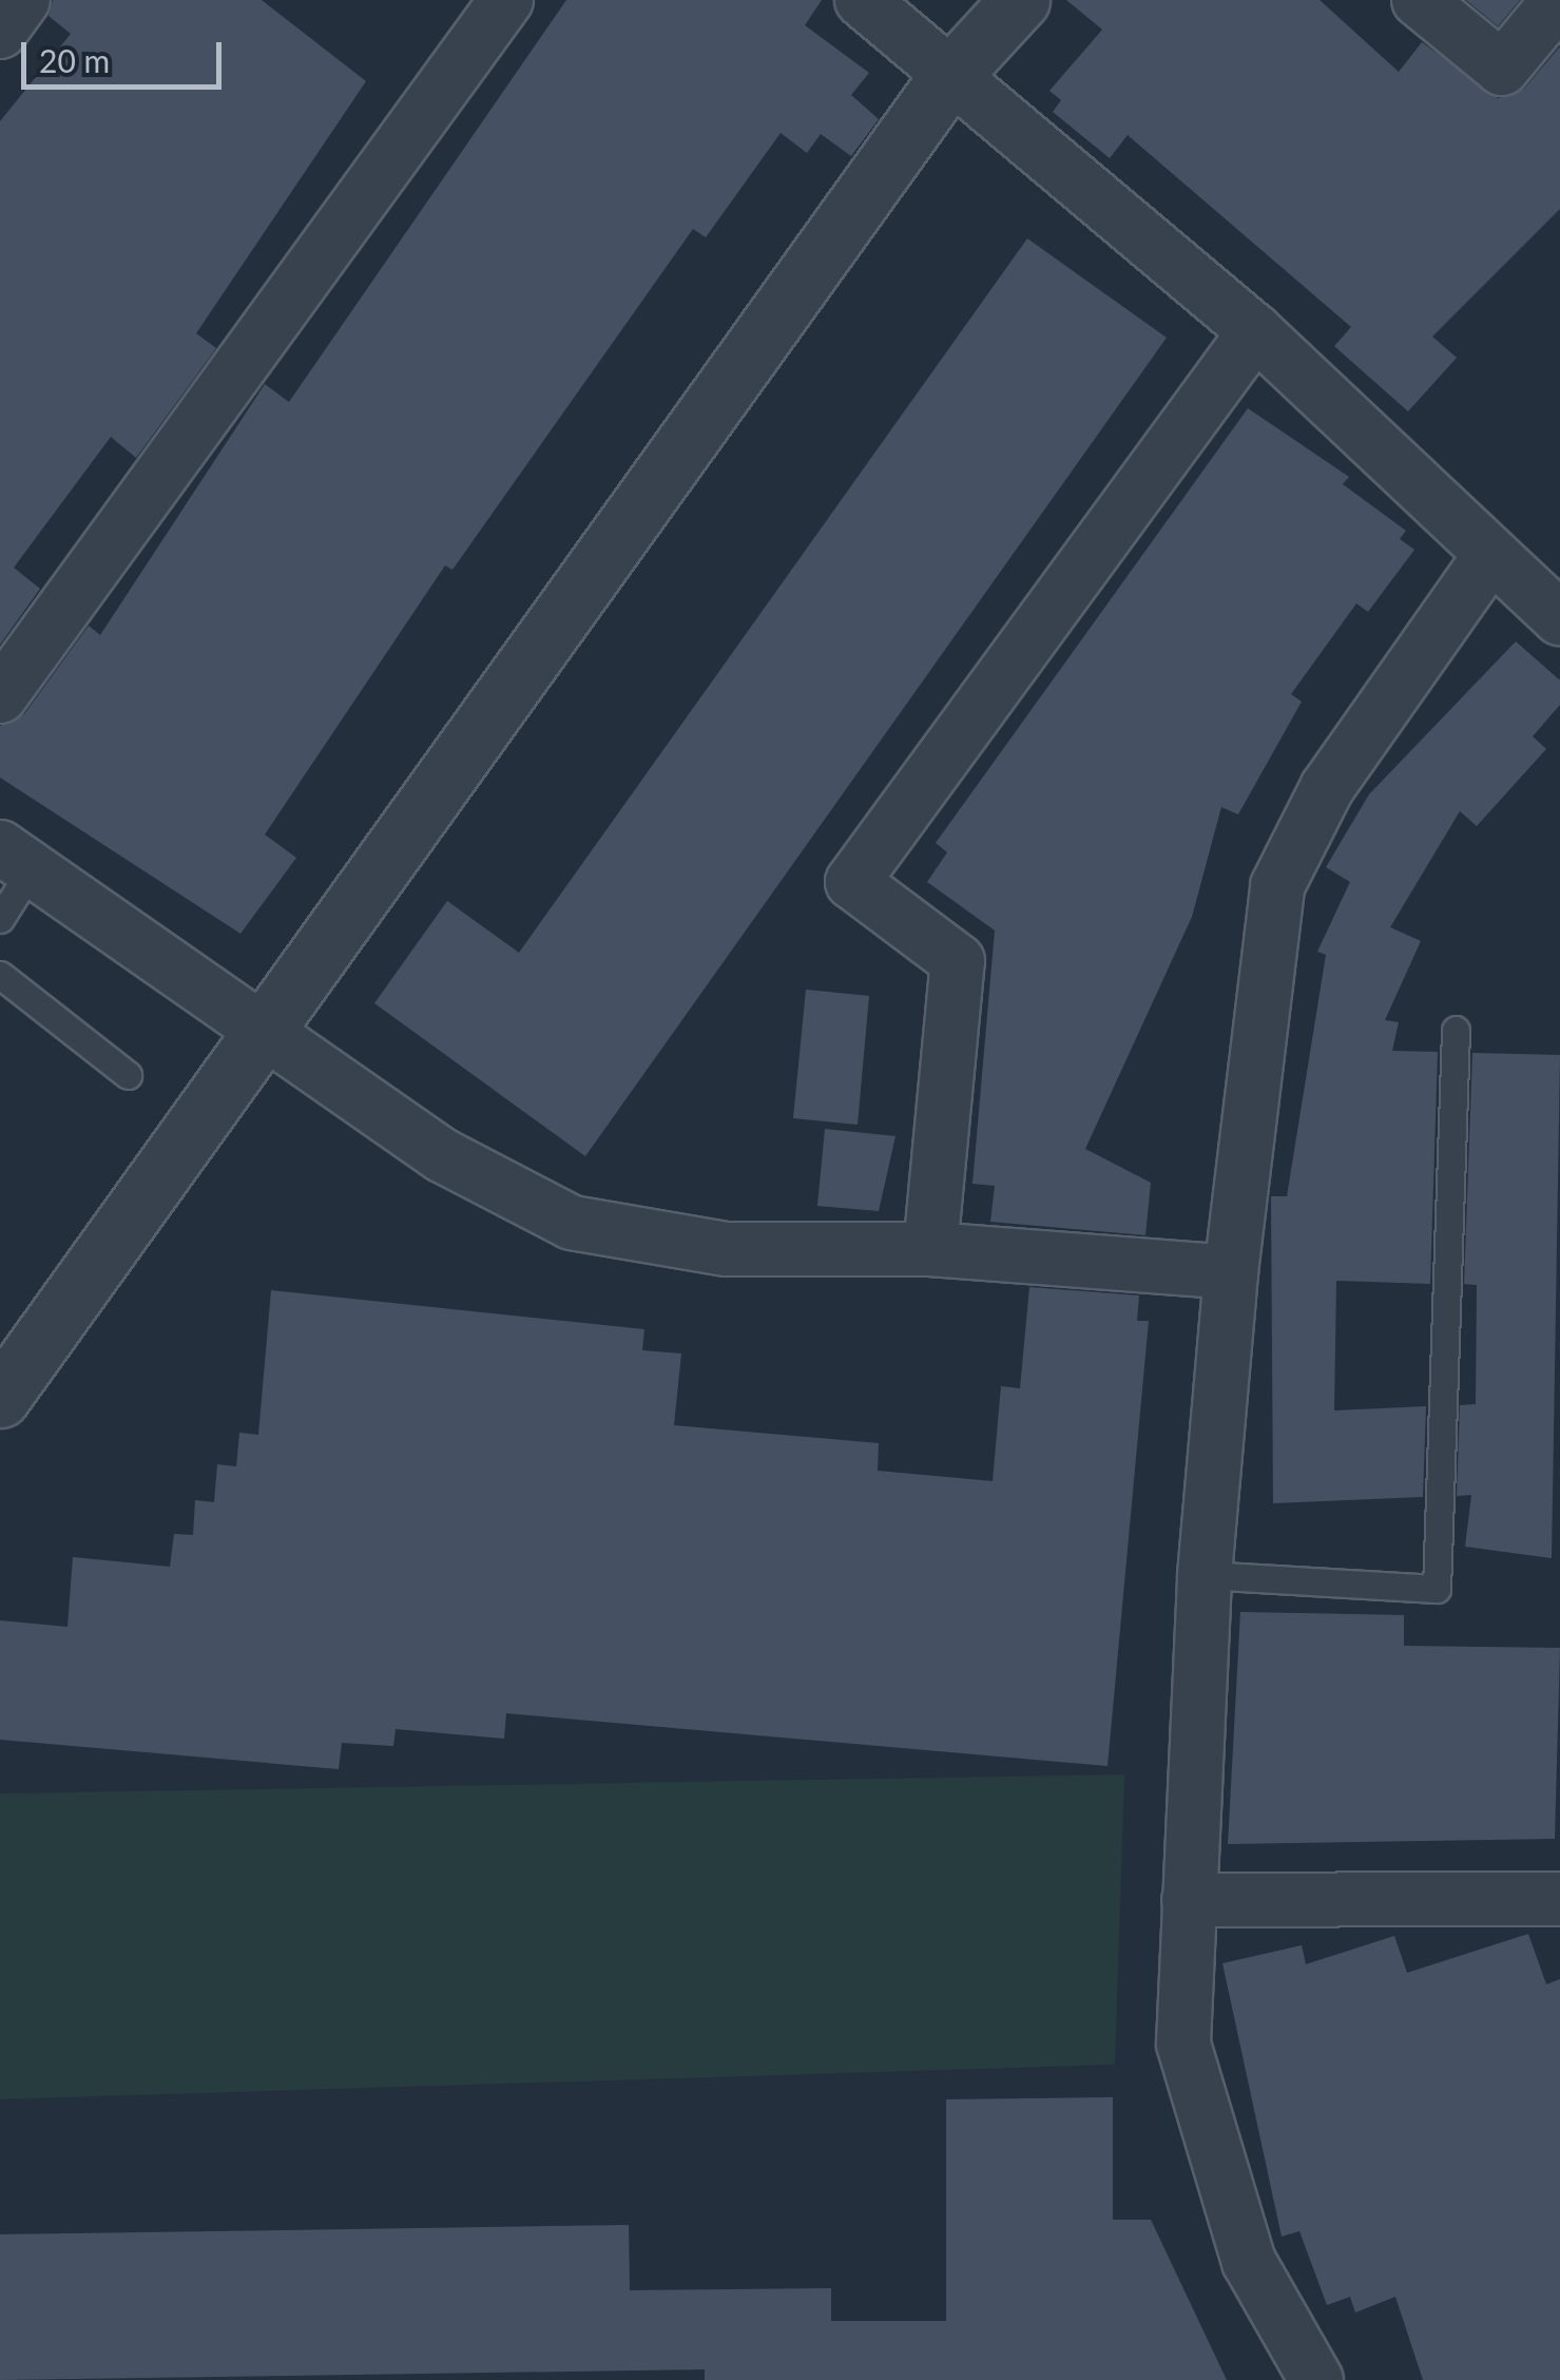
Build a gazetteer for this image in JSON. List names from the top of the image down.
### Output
{
  "scale_bar": "20 m"
}
